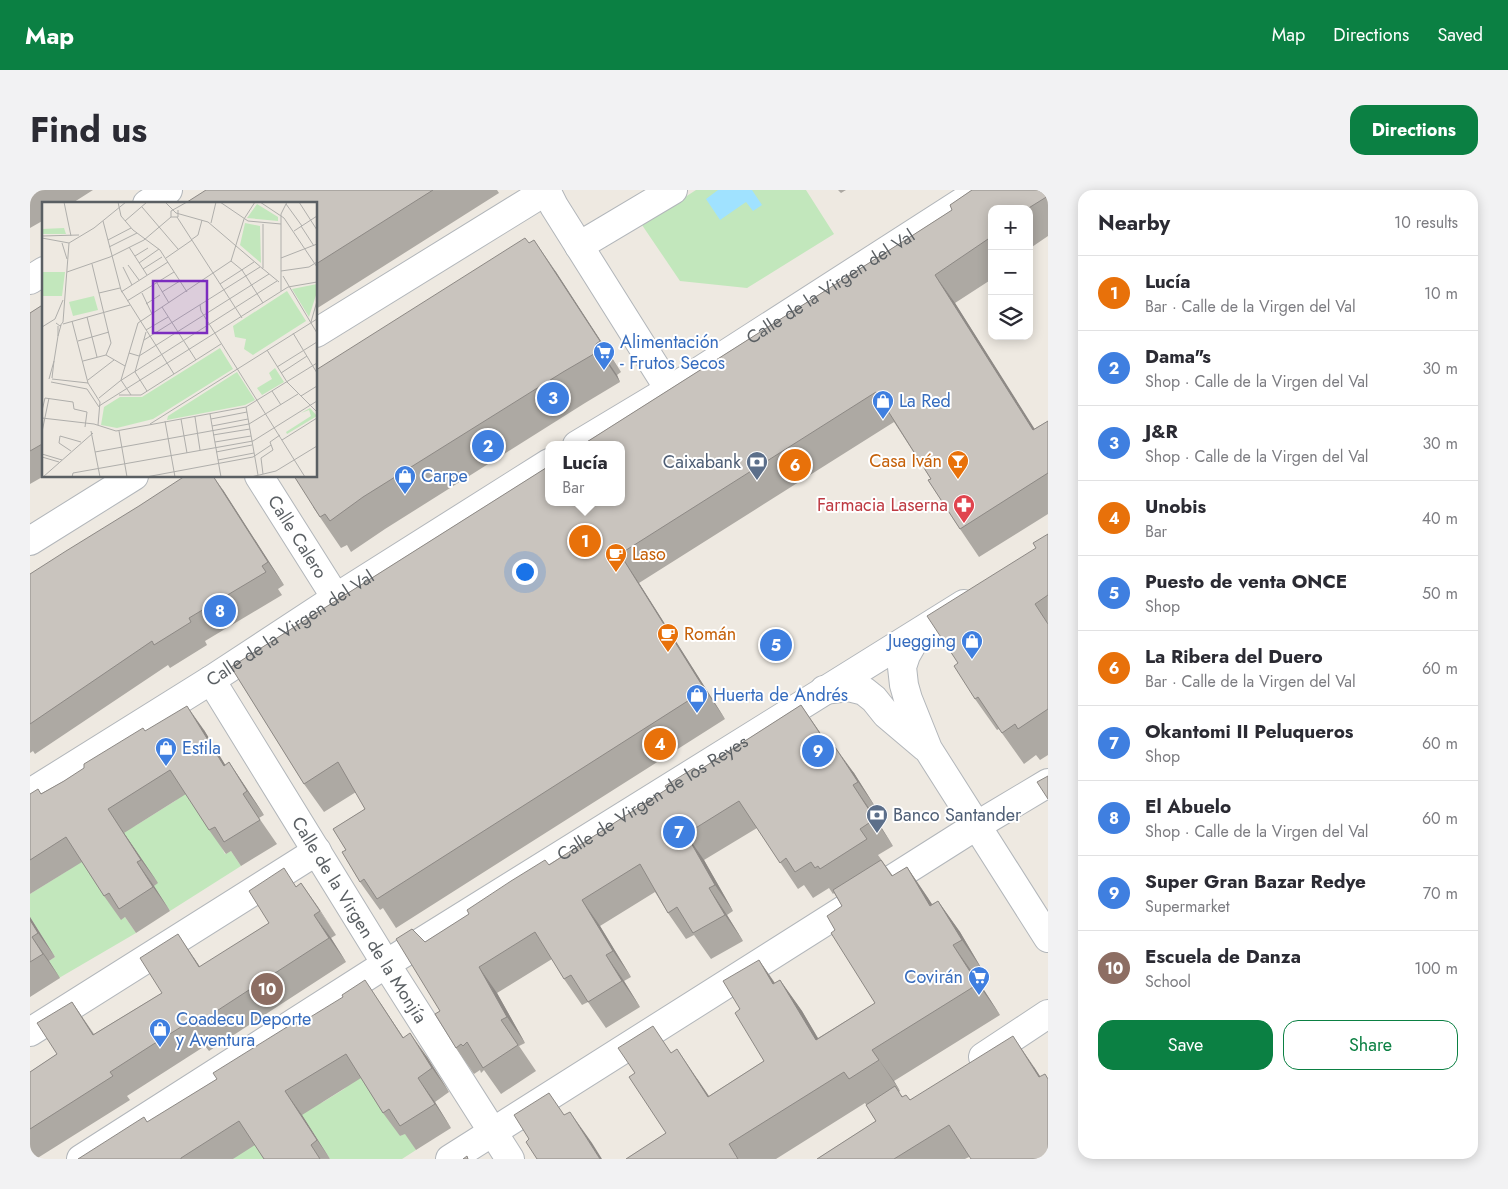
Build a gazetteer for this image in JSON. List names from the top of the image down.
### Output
{
  "streets": {
    "street": [
      "Calle de la Virgen del Val",
      "Calle Calero",
      "Calle de Virgen de los Reyes",
      "Calle de la Virgen de la Monjía"
    ]
  },
  "crossings": [
    ["Calle de la Virgen del Val", "Calle Calero"],
    ["Calle de la Virgen del Val", "Calle de la Virgen de la Monjía"],
    ["Calle de Virgen de los Reyes", "Calle de la Virgen de la Monjía"]
  ],
  "places": {
    "supermarket": ["Alimentación - Frutos Secos", "Covirán"],
    "shop": [
      "La Red",
      "Carpe",
      "Juegging",
      "Huerta de Andrés",
      "Estila",
      "Coadecu Deporte y Aventura"
    ],
    "bar": ["Casa Iván"],
    "bank": ["Caixabank", "Banco Santander"],
    "pharmacy": ["Farmacia Laserna"],
    "cafe": ["Laso", "Román"]
  },
  "page": {
    "header": "Map",
    "nav": ["Map", "Directions", "Saved"],
    "title": "Find us",
    "buttons": [
      "Directions",
      ["Save", "Share"]
    ],
    "heading": ["Nearby", "10 results"],
    "map_buttons": ["+", "−"],
    "list": [
      {
        "mark": "1",
        "name": "Lucía",
        "note": "Bar · Calle de la Virgen del Val",
        "value": "10 m"
      },
      {
        "mark": "2",
        "name": "Dama\"s",
        "note": "Shop · Calle de la Virgen del Val",
        "value": "30 m"
      },
      {
        "mark": "3",
        "name": "J&R",
        "note": "Shop · Calle de la Virgen del Val",
        "value": "30 m"
      },
      {
        "mark": "4",
        "name": "Unobis",
        "note": "Bar",
        "value": "40 m"
      },
      {
        "mark": "5",
        "name": "Puesto de venta ONCE",
        "note": "Shop",
        "value": "50 m"
      },
      {
        "mark": "6",
        "name": "La Ribera del Duero",
        "note": "Bar · Calle de la Virgen del Val",
        "value": "60 m"
      },
      {
        "mark": "7",
        "name": "Okantomi II Peluqueros",
        "note": "Shop",
        "value": "60 m"
      },
      {
        "mark": "8",
        "name": "El Abuelo",
        "note": "Shop · Calle de la Virgen del Val",
        "value": "60 m"
      },
      {
        "mark": "9",
        "name": "Super Gran Bazar Redye",
        "note": "Supermarket",
        "value": "70 m"
      },
      {
        "mark": "10",
        "name": "Escuela de Danza",
        "note": "School",
        "value": "100 m"
      }
    ],
    "pins": [
      "3",
      "2",
      "6",
      "1",
      "8",
      "5",
      "4",
      "9",
      "7",
      "10"
    ],
    "popup": ["Lucía", "Bar"]
  }
}
